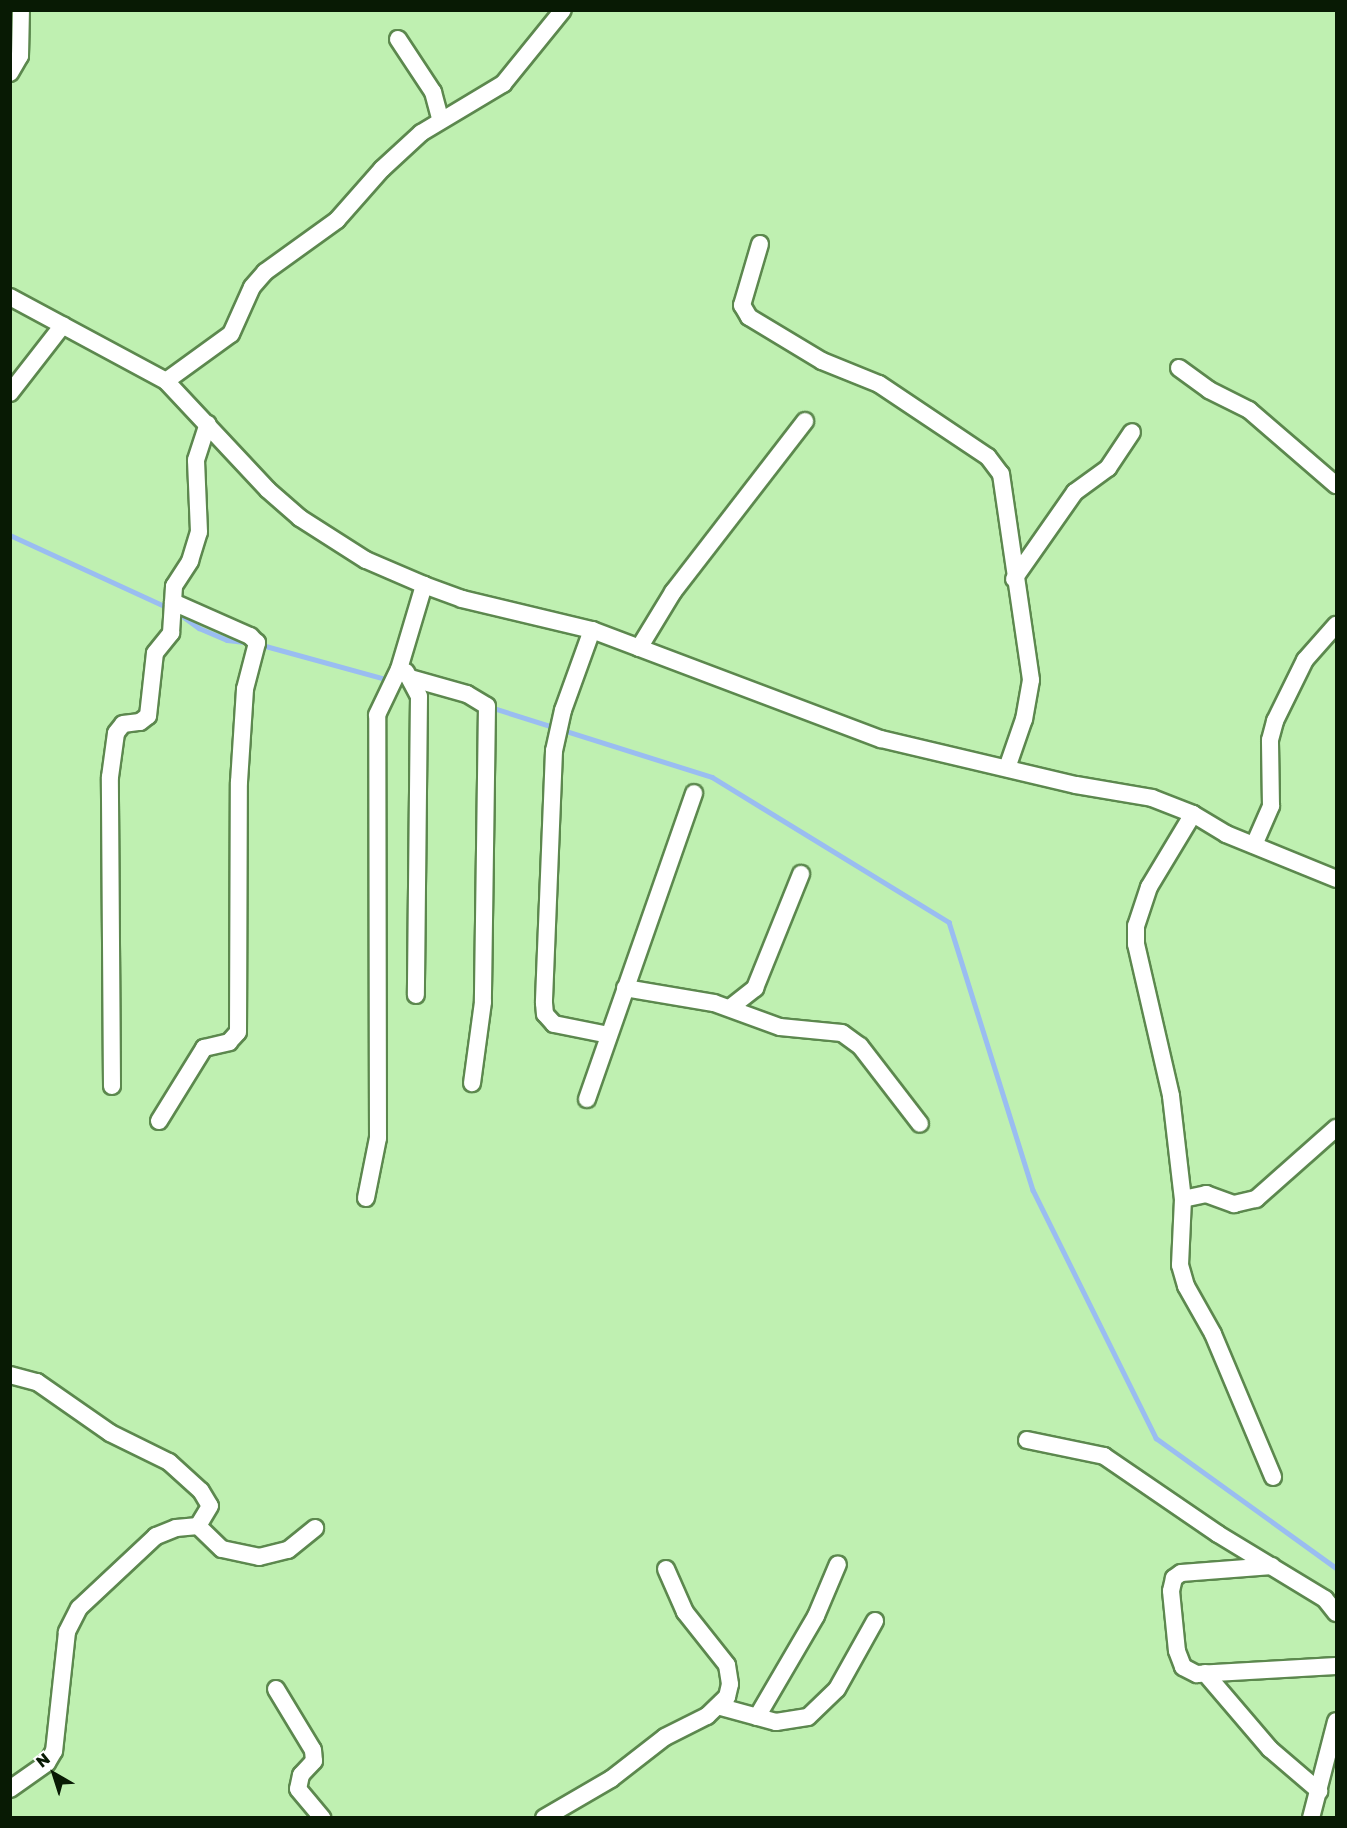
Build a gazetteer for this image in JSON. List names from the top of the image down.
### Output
{
  "north": "top left"
}
